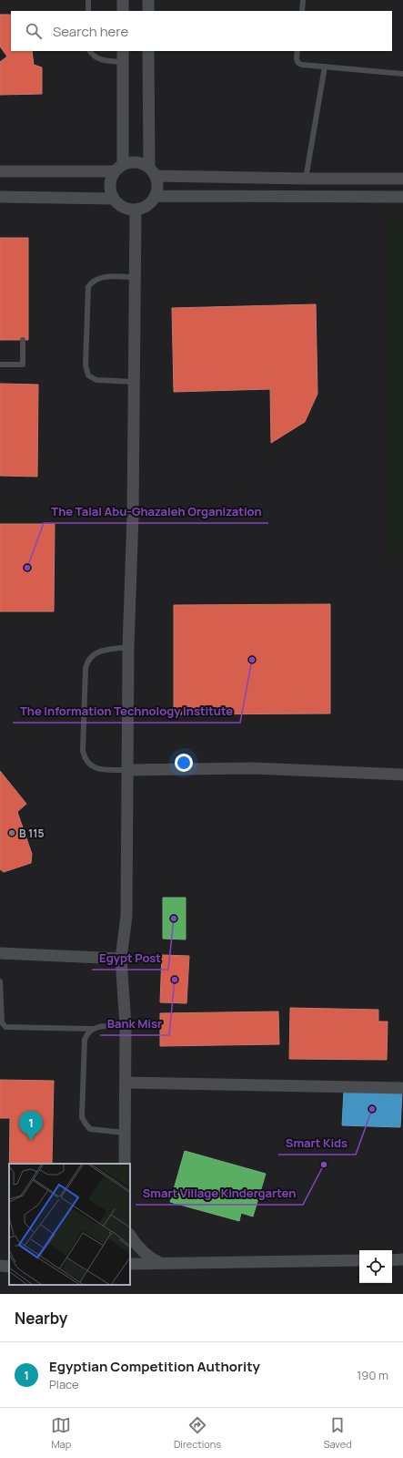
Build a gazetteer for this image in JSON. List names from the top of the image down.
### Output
{
  "places": [
    "The Talal Abu-Ghazaleh Organization",
    "The Information Technology Institute",
    "B 115",
    "Egypt Post",
    "Bank Misr",
    "Smart Kids",
    "Smart Village Kindergarten"
  ],
  "page": {
    "search": "Search here",
    "pins": "1",
    "heading": "Nearby",
    "list": [
      {
        "mark": "1",
        "name": "Egyptian Competition Authority",
        "note": "Place",
        "value": "190 m"
      }
    ],
    "nav": ["Map", "Directions", "Saved"]
  }
}
